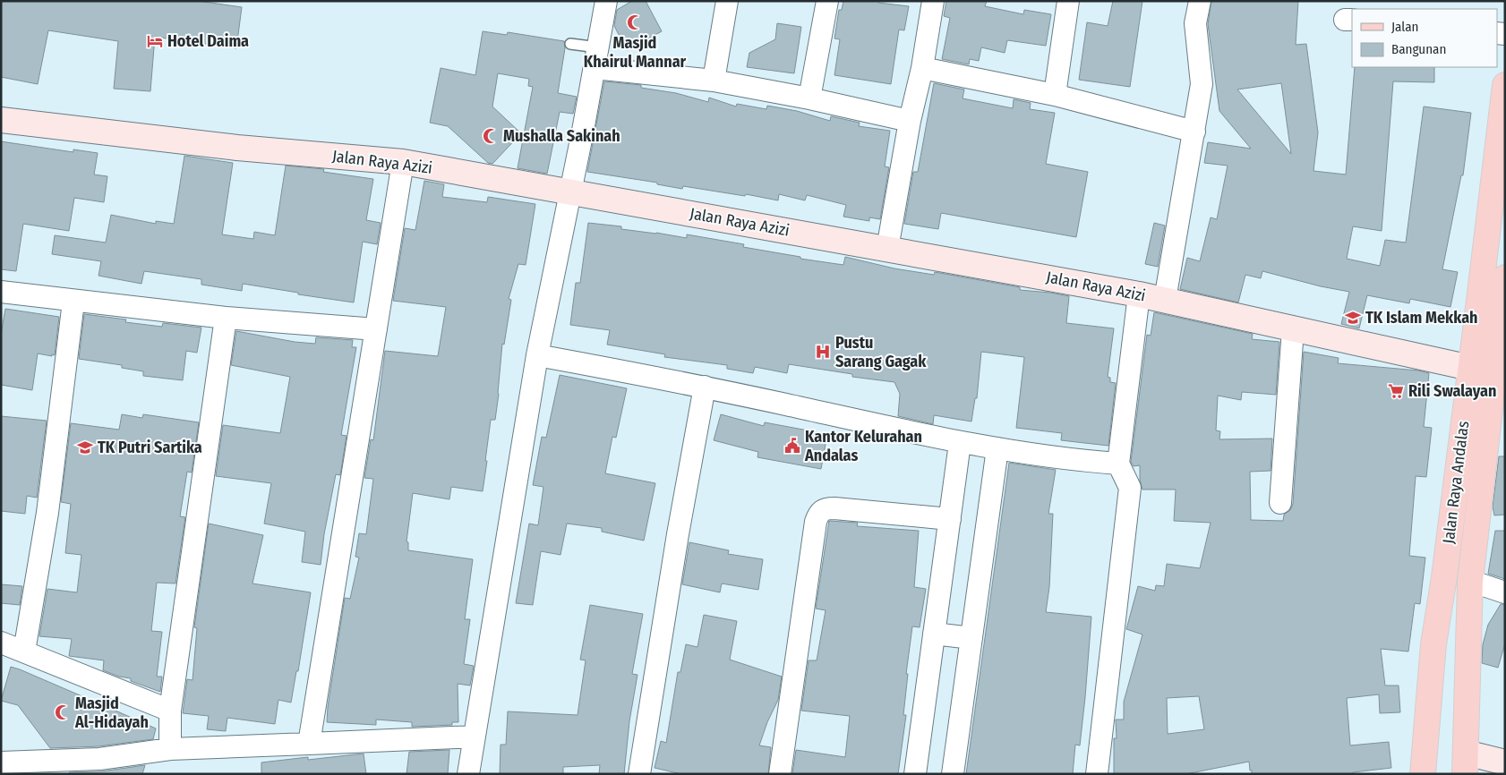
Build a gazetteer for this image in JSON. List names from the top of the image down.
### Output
{
  "streets": {
    "main road": ["Jalan Raya Andalas"],
    "street": ["Jalan Raya Azizi"]
  },
  "crossings": [
    ["Jalan Raya Azizi", "Jalan Raya Andalas"]
  ],
  "places": {
    "mosque": ["Masjid Khairul Mannar", "Mushalla Sakinah", "Masjid Al-Hidayah"],
    "hotel": ["Hotel Daima"],
    "school or university": ["TK Islam Mekkah", "TK Putri Sartika"],
    "hospital": ["Pustu Sarang Gagak"],
    "supermarket": ["Rili Swalayan"],
    "public building": ["Kantor Kelurahan Andalas"]
  },
  "legend": ["Jalan", "Bangunan"]
}
